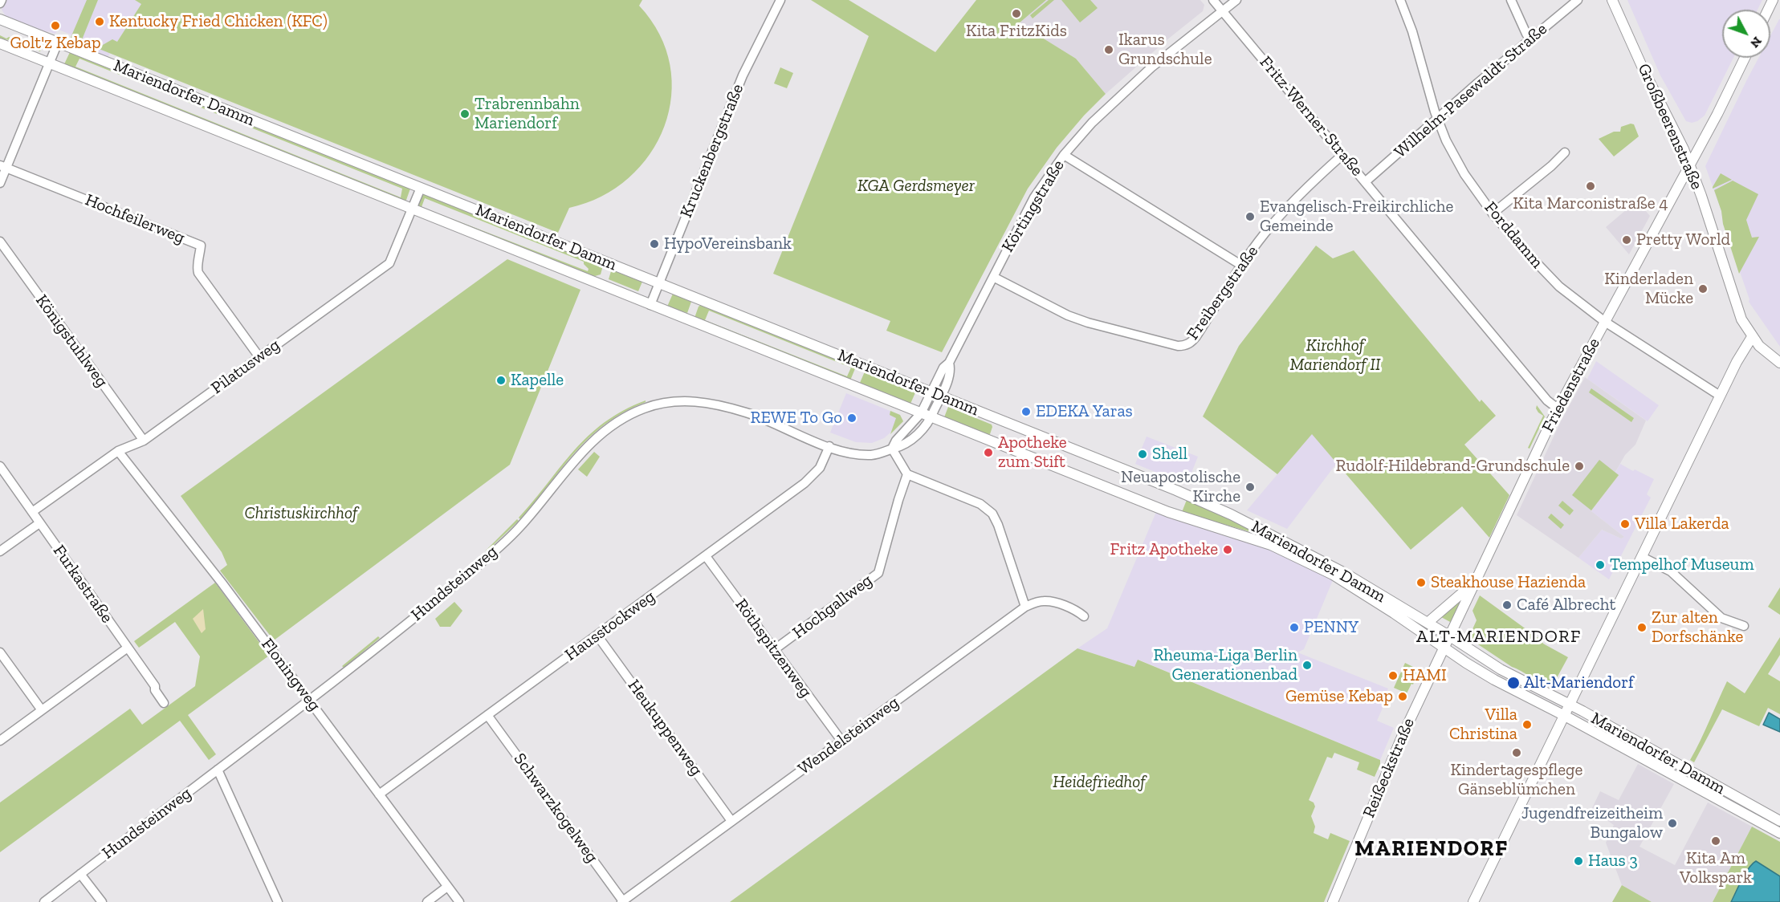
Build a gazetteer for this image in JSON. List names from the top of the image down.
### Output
{
  "streets": {
    "main road": [
      "Mariendorfer Damm",
      "Großbeerenstraße",
      "Friedenstraße",
      "Reißeckstraße"
    ],
    "street": [
      "Wilhelm-Pasewaldt-Straße",
      "Fritz-Werner-Straße",
      "Kruckenbergstraße",
      "Körtingstraße",
      "Hochfeilerweg",
      "Forddamm",
      "Freibergstraße",
      "Königstuhlweg",
      "Pilatusweg",
      "Hundsteinweg",
      "Furkastraße",
      "Hochgallweg",
      "Hausstockweg",
      "Röthspitzenweg",
      "Floningweg",
      "Heukuppenweg",
      "Wendelsteinweg",
      "Schwarzkogelweg"
    ]
  },
  "crossings": [
    ["Wilhelm-Pasewaldt-Straße", "Fritz-Werner-Straße"],
    ["Wilhelm-Pasewaldt-Straße", "Forddamm"],
    ["Mariendorfer Damm", "Kruckenbergstraße"],
    ["Mariendorfer Damm", "Körtingstraße"],
    ["Mariendorfer Damm", "Pilatusweg"],
    ["Mariendorfer Damm", "Friedenstraße"],
    ["Mariendorfer Damm", "Hundsteinweg"],
    ["Mariendorfer Damm", "Reißeckstraße"],
    ["Fritz-Werner-Straße", "Körtingstraße"],
    ["Fritz-Werner-Straße", "Freibergstraße"],
    ["Fritz-Werner-Straße", "Friedenstraße"],
    ["Großbeerenstraße", "Friedenstraße"],
    ["Körtingstraße", "Freibergstraße"],
    ["Körtingstraße", "Hundsteinweg"],
    ["Hochfeilerweg", "Pilatusweg"],
    ["Forddamm", "Friedenstraße"],
    ["Königstuhlweg", "Pilatusweg"],
    ["Pilatusweg", "Furkastraße"],
    ["Pilatusweg", "Floningweg"],
    ["Friedenstraße", "Reißeckstraße"],
    ["Hundsteinweg", "Hausstockweg"],
    ["Hundsteinweg", "Floningweg"],
    ["Hochgallweg", "Röthspitzenweg"],
    ["Hausstockweg", "Röthspitzenweg"],
    ["Hausstockweg", "Floningweg"],
    ["Hausstockweg", "Heukuppenweg"],
    ["Hausstockweg", "Schwarzkogelweg"],
    ["Röthspitzenweg", "Wendelsteinweg"],
    ["Heukuppenweg", "Wendelsteinweg"],
    ["Wendelsteinweg", "Schwarzkogelweg"]
  ],
  "districts": ["ALT-MARIENDORF", "MARIENDORF"],
  "parks": [
    "KGA Gerdsmeyer",
    "Kirchhof Mariendorf II",
    "Christuskirchhof",
    "Heidefriedhof"
  ],
  "places": [
    "Kita FritzKids",
    "Kentucky Fried Chicken (KFC)",
    "Golt'z Kebap",
    "Ikarus Grundschule",
    "Trabrennbahn Mariendorf",
    "Kita Marconistraße 4",
    "Evangelisch-Freikirchliche Gemeinde",
    "Pretty World",
    "HypoVereinsbank",
    "Kinderladen Mücke",
    "Kapelle",
    "EDEKA Yaras",
    "REWE To Go",
    "Apotheke zum Stift",
    "Shell",
    "Rudolf-Hildebrand-Grundschule",
    "Neuapostolische Kirche",
    "Villa Lakerda",
    "Fritz Apotheke",
    "Tempelhof Museum",
    "Steakhouse Hazienda",
    "Café Albrecht",
    "PENNY",
    "Zur alten Dorfschänke",
    "Rheuma-Liga Berlin Generationenbad",
    "HAMI",
    "Alt-Mariendorf",
    "Gemüse Kebap",
    "Villa Christina",
    "Kindertagespflege Gänseblümchen",
    "Jugendfreizeitheim Bungalow",
    "Kita Am Volkspark",
    "Haus 3"
  ],
  "north": "bottom right"
}
